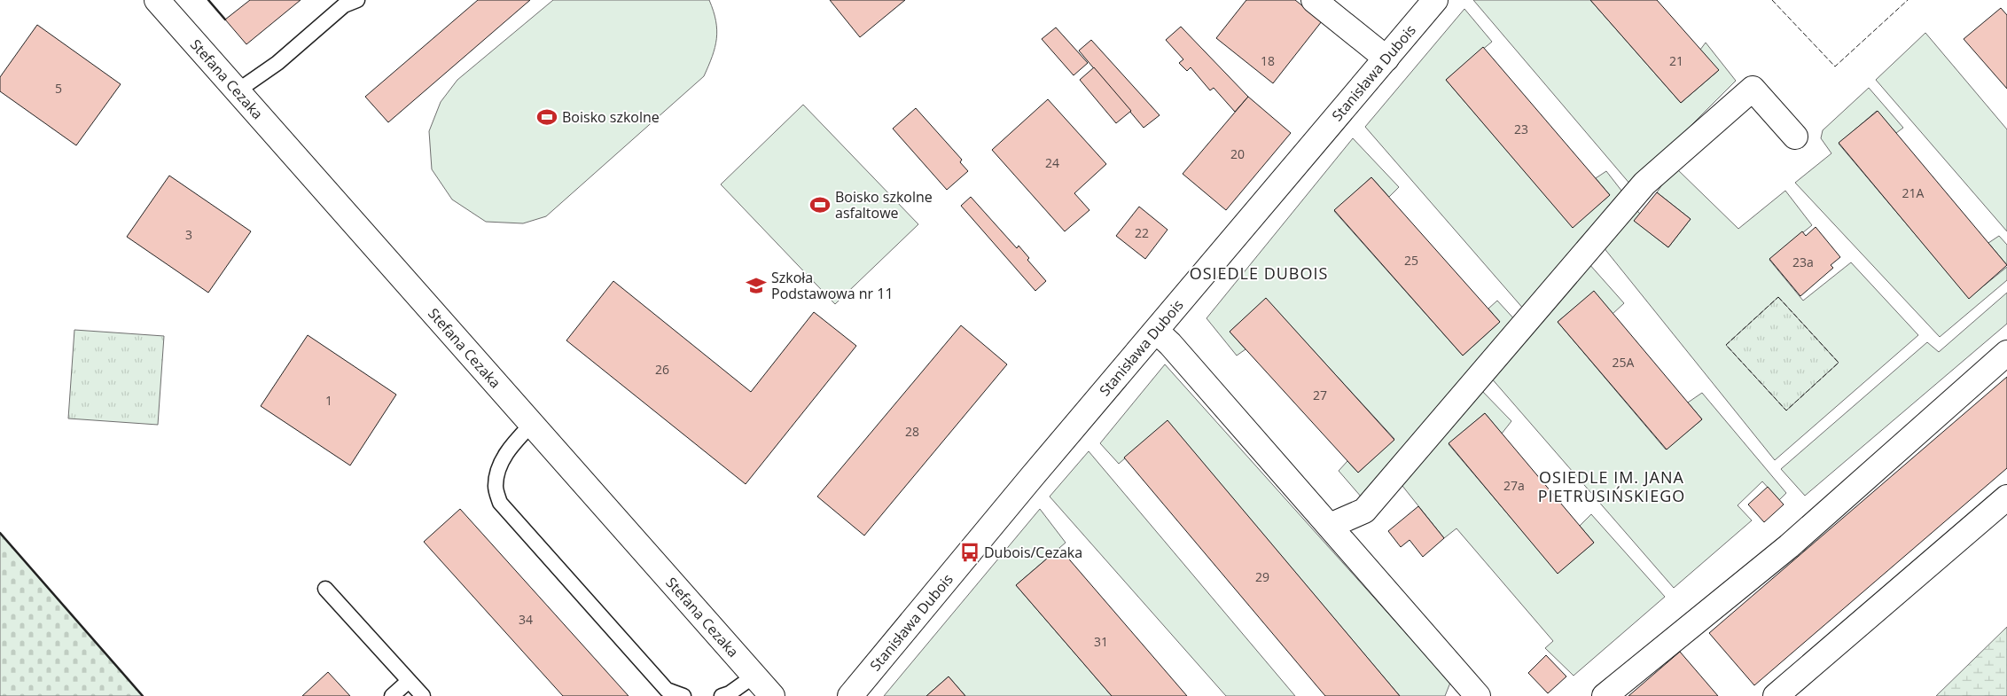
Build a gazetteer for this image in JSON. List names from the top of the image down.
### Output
{
  "streets": {
    "street": ["Stanisława Dubois", "Stefana Cezaka"]
  },
  "districts": ["OSIEDLE DUBOIS", "OSIEDLE IM. JANA PIETRUSIŃSKIEGO"],
  "places": {
    "sports": ["Boisko szkolne", "Boisko szkolne asfaltowe"],
    "school or university": ["Szkoła Podstawowa nr 11"],
    "bus stop": ["Dubois/Cezaka"]
  },
  "house_numbers": [
    "18",
    "21",
    "5",
    "23",
    "20",
    "24",
    "21A",
    "22",
    "3",
    "25",
    "23a",
    "25A",
    "26",
    "27",
    "1",
    "28",
    "27a",
    "29",
    "34",
    "31"
  ]
}
